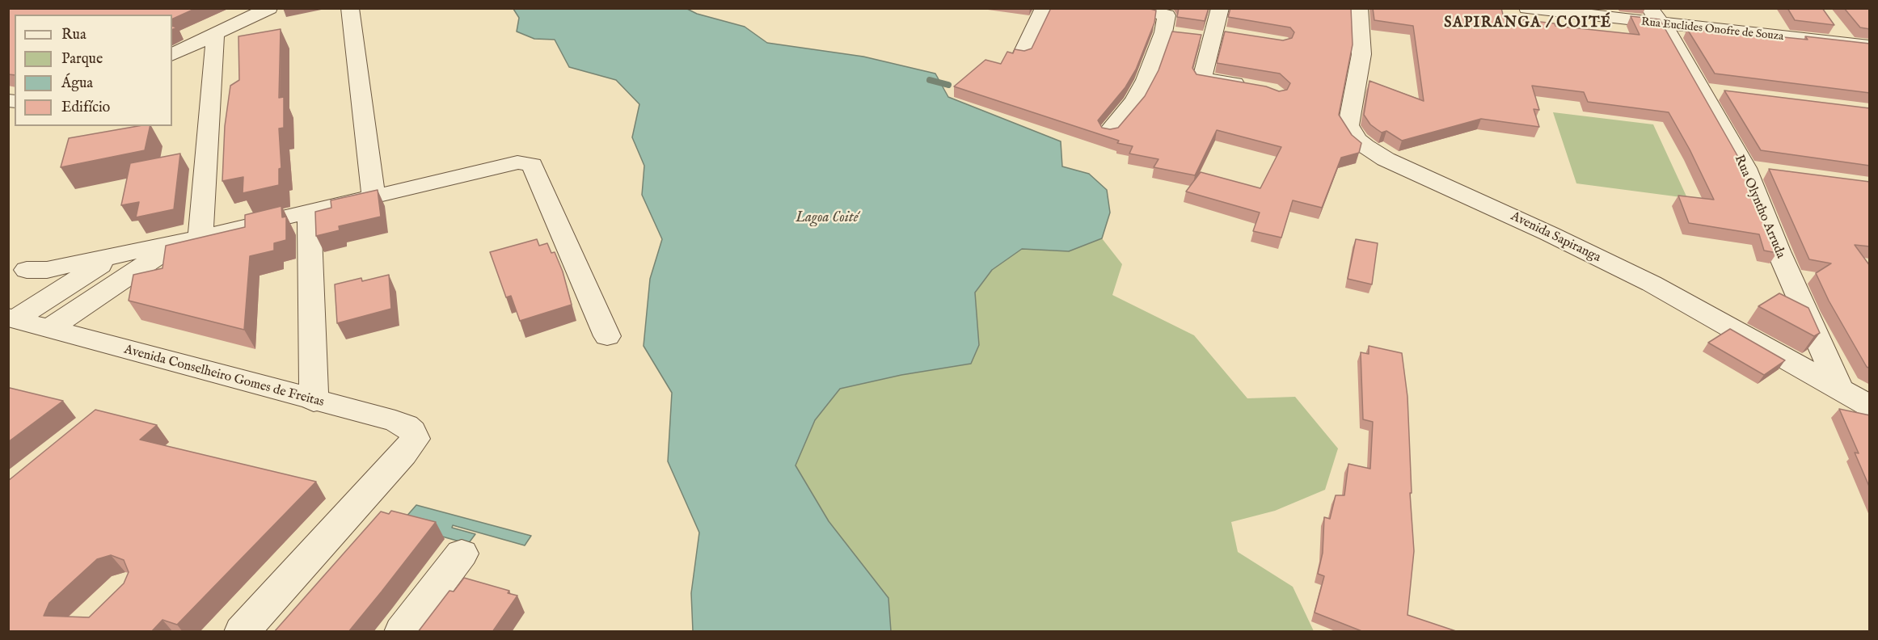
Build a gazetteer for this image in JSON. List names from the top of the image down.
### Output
{
  "streets": {
    "street": [
      "Rua Euclides Onofre de Souza",
      "Rua Olyntho Arruda",
      "Avenida Sapiranga",
      "Avenida Conselheiro Gomes de Freitas"
    ]
  },
  "crossings": [
    ["Rua Euclides Onofre de Souza", "Rua Olyntho Arruda"],
    ["Rua Olyntho Arruda", "Avenida Sapiranga"]
  ],
  "districts": ["SAPIRANGA / COITÉ"],
  "water": ["Lagoa Coité"],
  "legend": [
    "Rua",
    "Parque",
    "Água",
    "Edifício"
  ]
}
